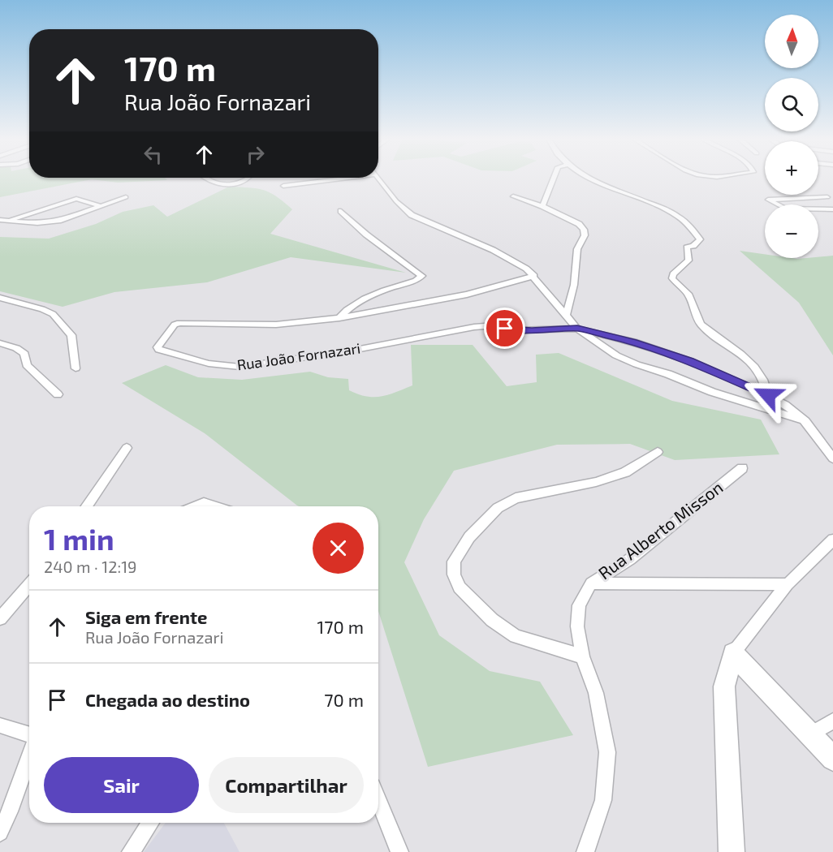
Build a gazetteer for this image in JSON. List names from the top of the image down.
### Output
{
  "streets": {
    "street": ["Rua João Fornazari", "Rua Alberto Misson"]
  },
  "north": "top",
  "page": {
    "map_buttons": ["+", "−"],
    "turn": ["170 m", "Rua João Fornazari"],
    "heading": ["1 min", "240 m · 12:19"],
    "list": [
      {
        "name": "Siga em frente",
        "note": "Rua João Fornazari",
        "value": "170 m"
      },
      {
        "name": "Chegada ao destino",
        "value": "70 m"
      }
    ],
    "buttons": ["Sair", "Compartilhar"]
  }
}
